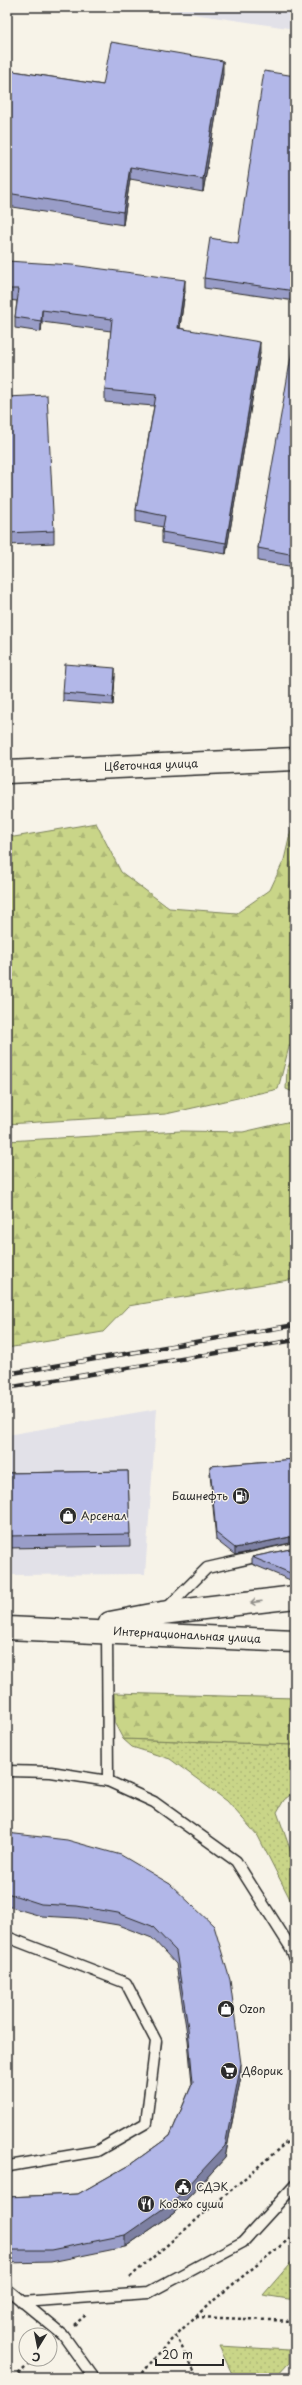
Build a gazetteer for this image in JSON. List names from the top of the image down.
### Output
{
  "streets": {
    "main road": ["Цветочная улица", "Интернациональная улица"]
  },
  "places": {
    "fuel station": ["Башнефть"],
    "shop": ["Арсенал", "Ozon"],
    "supermarket": ["Дворик"],
    "public building": ["СДЭК"],
    "restaurant": ["Коджо суши"]
  },
  "scale_bar": "20 m",
  "north": "bottom"
}
